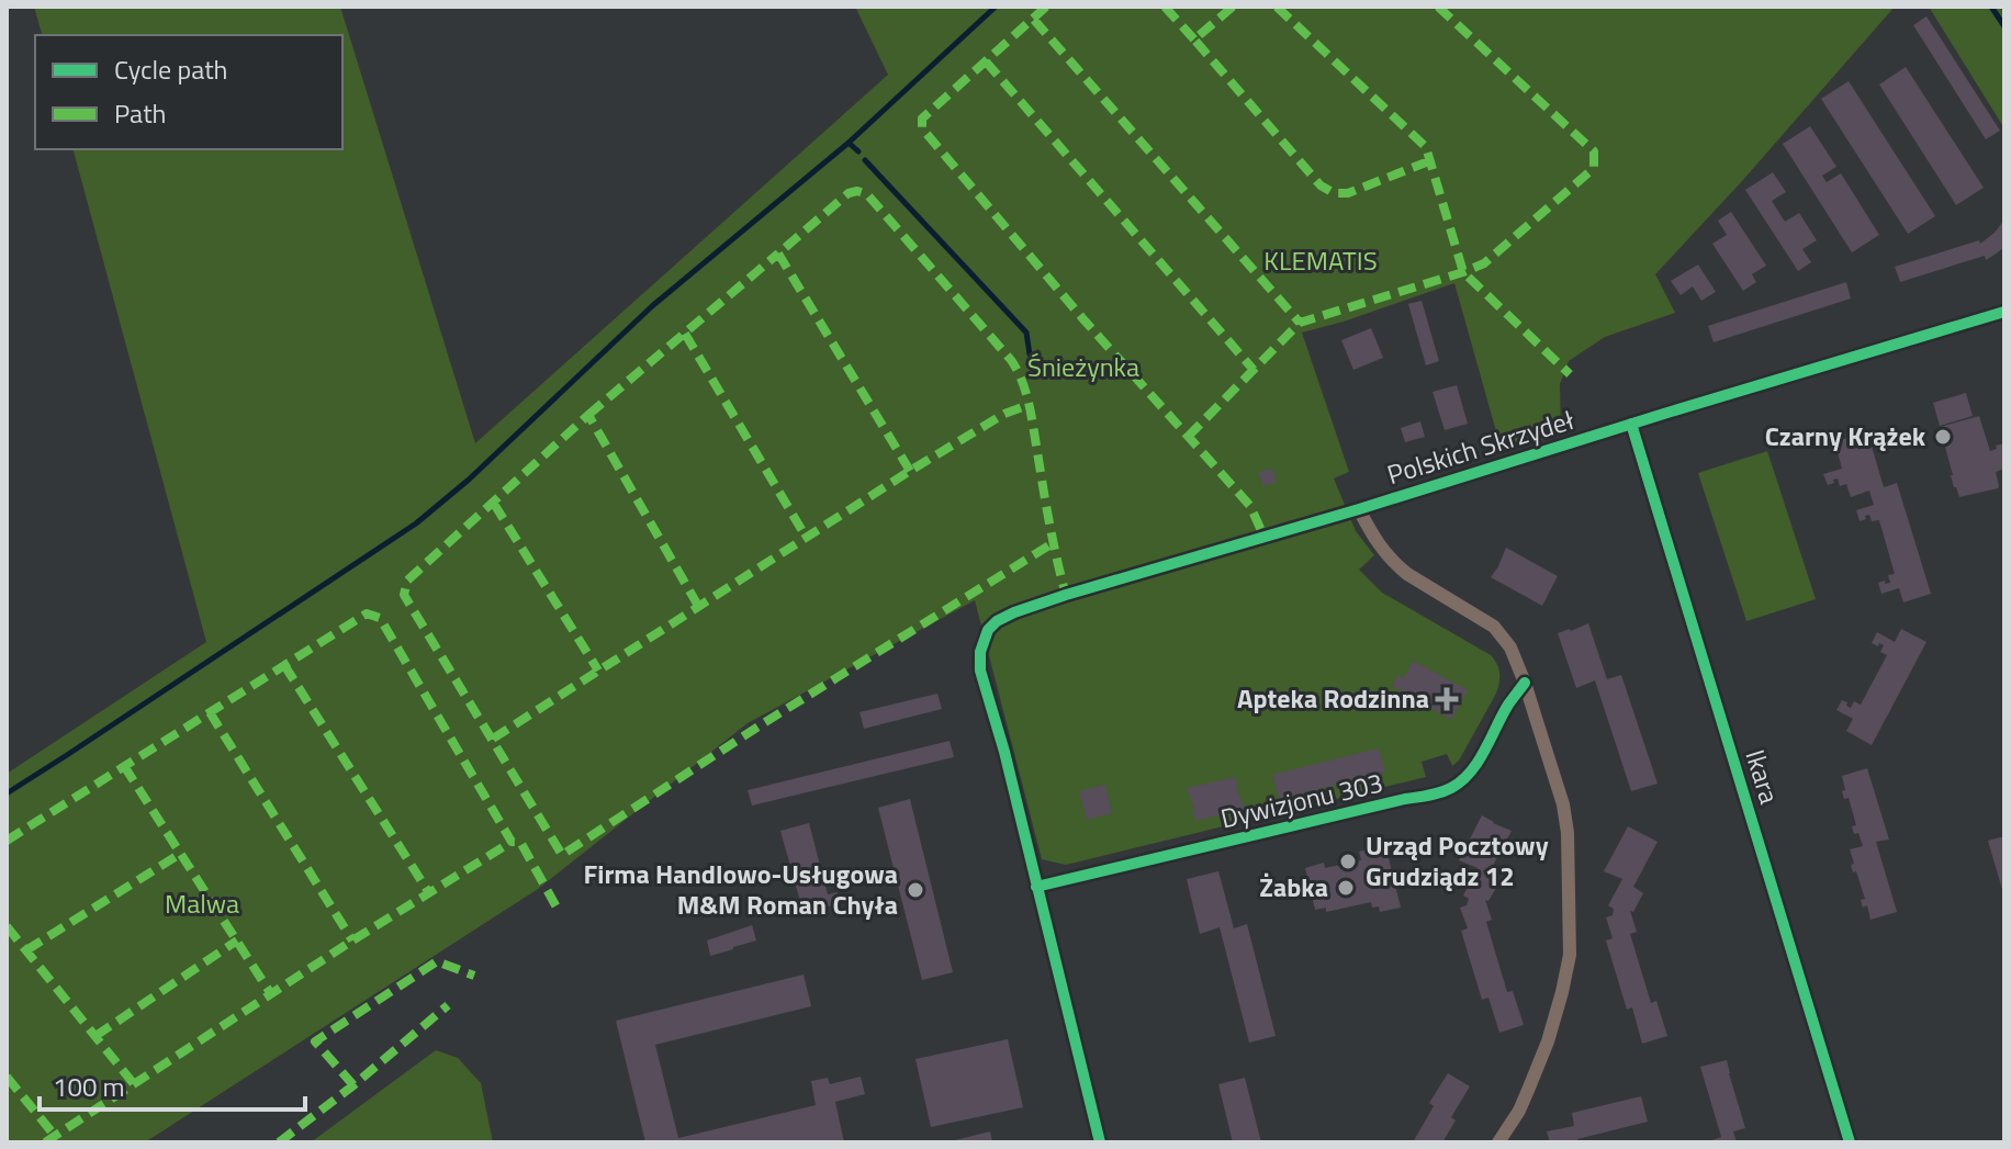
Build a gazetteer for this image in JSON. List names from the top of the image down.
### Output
{
  "streets": {
    "street": ["Polskich Skrzydeł", "Ikara", "Dywizjonu 303"]
  },
  "crossings": [
    ["Polskich Skrzydeł", "Ikara"],
    ["Polskich Skrzydeł", "Dywizjonu 303"]
  ],
  "parks": ["KLEMATIS", "Śnieżynka", "Malwa"],
  "places": {
    "other": [
      "Czarny Krążek",
      "Urząd Pocztowy Grudziądz 12",
      "Żabka",
      "Firma Handlowo-Usługowa M&M Roman Chyła"
    ],
    "health": ["Apteka Rodzinna"]
  },
  "legend": ["Cycle path", "Path"],
  "scale_bar": "100 m"
}
